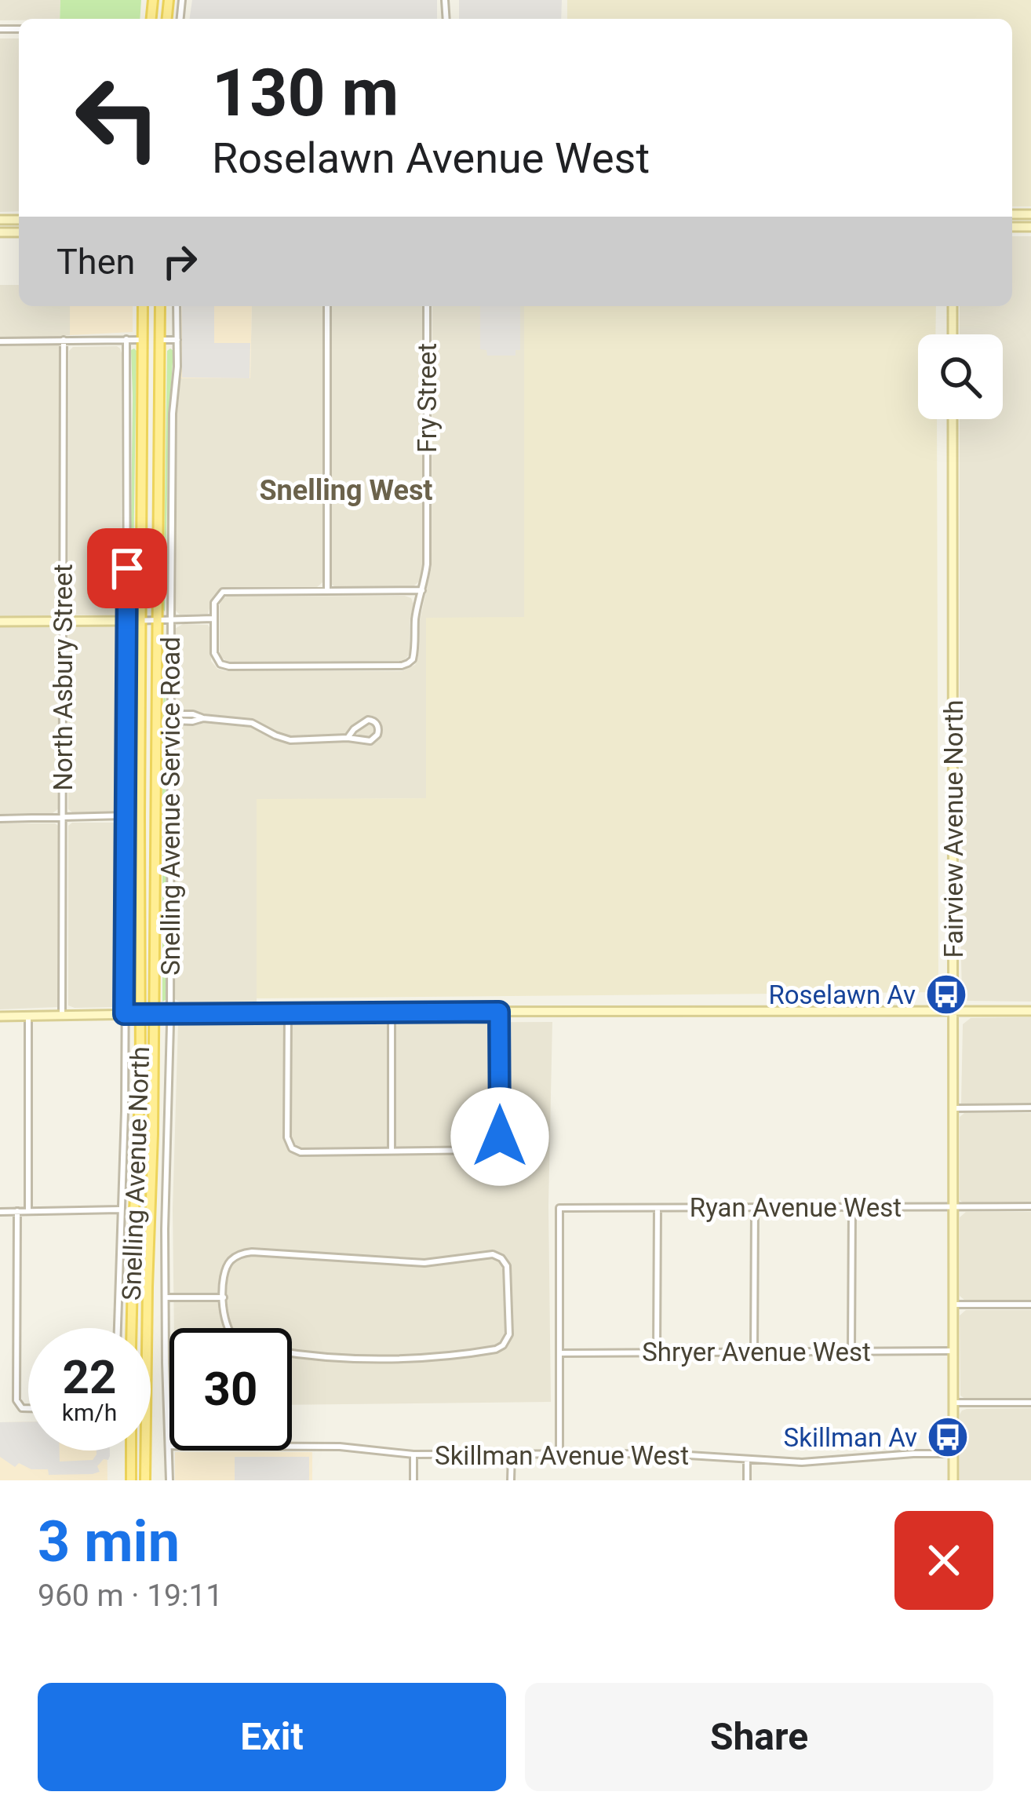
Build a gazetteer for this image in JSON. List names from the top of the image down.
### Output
{
  "streets": {
    "main road": ["Snelling Avenue North"],
    "street": [
      "Fry Street",
      "North Asbury Street",
      "Snelling Avenue Service Road",
      "Fairview Avenue North",
      "Ryan Avenue West",
      "Shryer Avenue West",
      "Skillman Avenue West"
    ]
  },
  "crossings": [
    ["Fairview Avenue North", "Ryan Avenue West"],
    ["Fairview Avenue North", "Shryer Avenue West"],
    ["Fairview Avenue North", "Skillman Avenue West"],
    ["Ryan Avenue West", "Shryer Avenue West"]
  ],
  "districts": ["Snelling West"],
  "places": {
    "bus stop": ["Roselawn Av", "Skillman Av"]
  },
  "page": {
    "turn": ["130 m", "Roselawn Avenue West"],
    "then": "Then",
    "speed": "22 km/h",
    "limit": "30",
    "heading": ["3 min", "960 m · 19:11"],
    "buttons": ["Exit", "Share"]
  }
}
